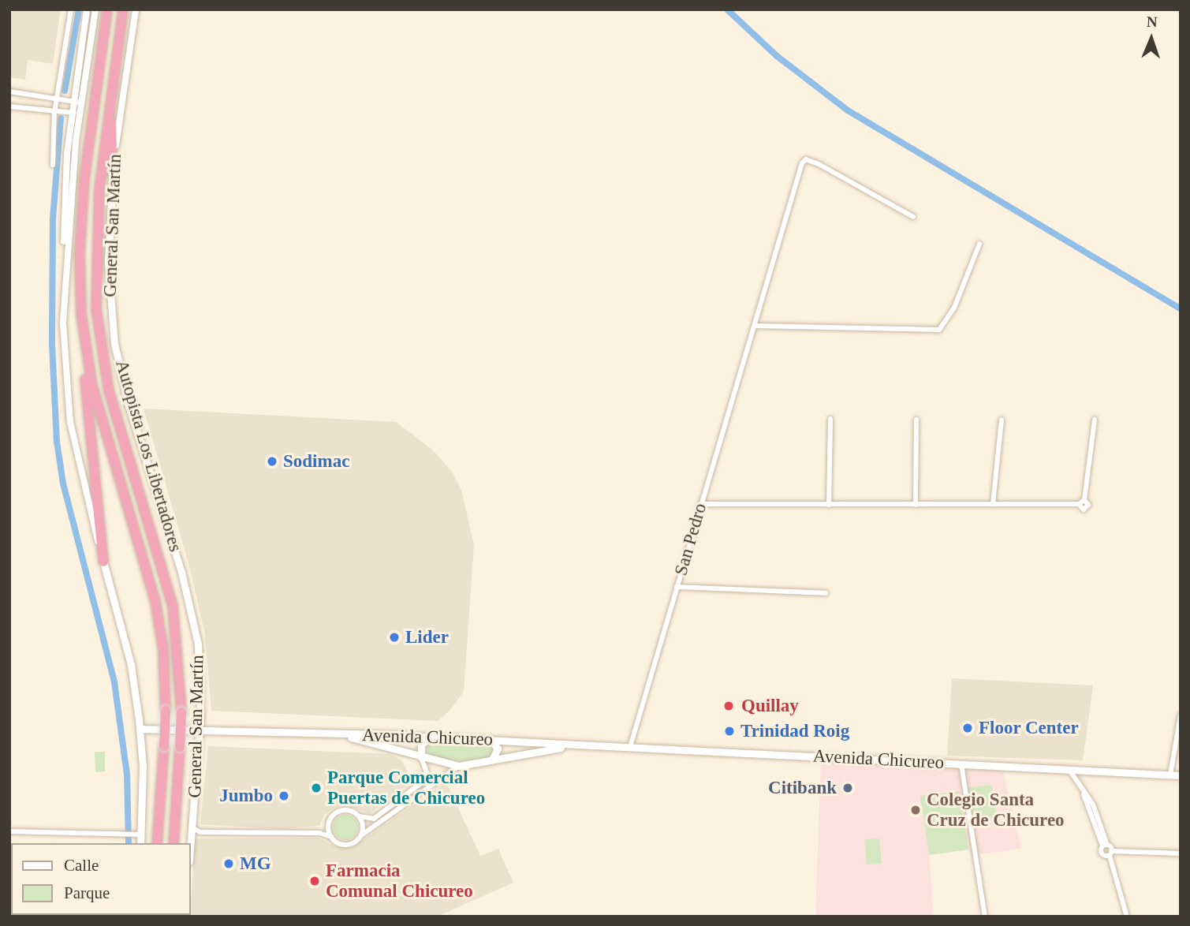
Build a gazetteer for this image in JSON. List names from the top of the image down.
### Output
{
  "streets": {
    "highway": ["Autopista Los Libertadores"],
    "main road": ["General San Martín", "Avenida Chicureo"],
    "street": ["San Pedro"]
  },
  "crossings": [
    ["General San Martín", "Avenida Chicureo"],
    ["San Pedro", "Avenida Chicureo"]
  ],
  "places": [
    "Sodimac",
    "Lider",
    "Quillay",
    "Floor Center",
    "Trinidad Roig",
    "Parque Comercial Puertas de Chicureo",
    "Citibank",
    "Jumbo",
    "Colegio Santa Cruz de Chicureo",
    "MG",
    "Farmacia Comunal Chicureo"
  ],
  "legend": ["Calle", "Parque"],
  "north": "top"
}
